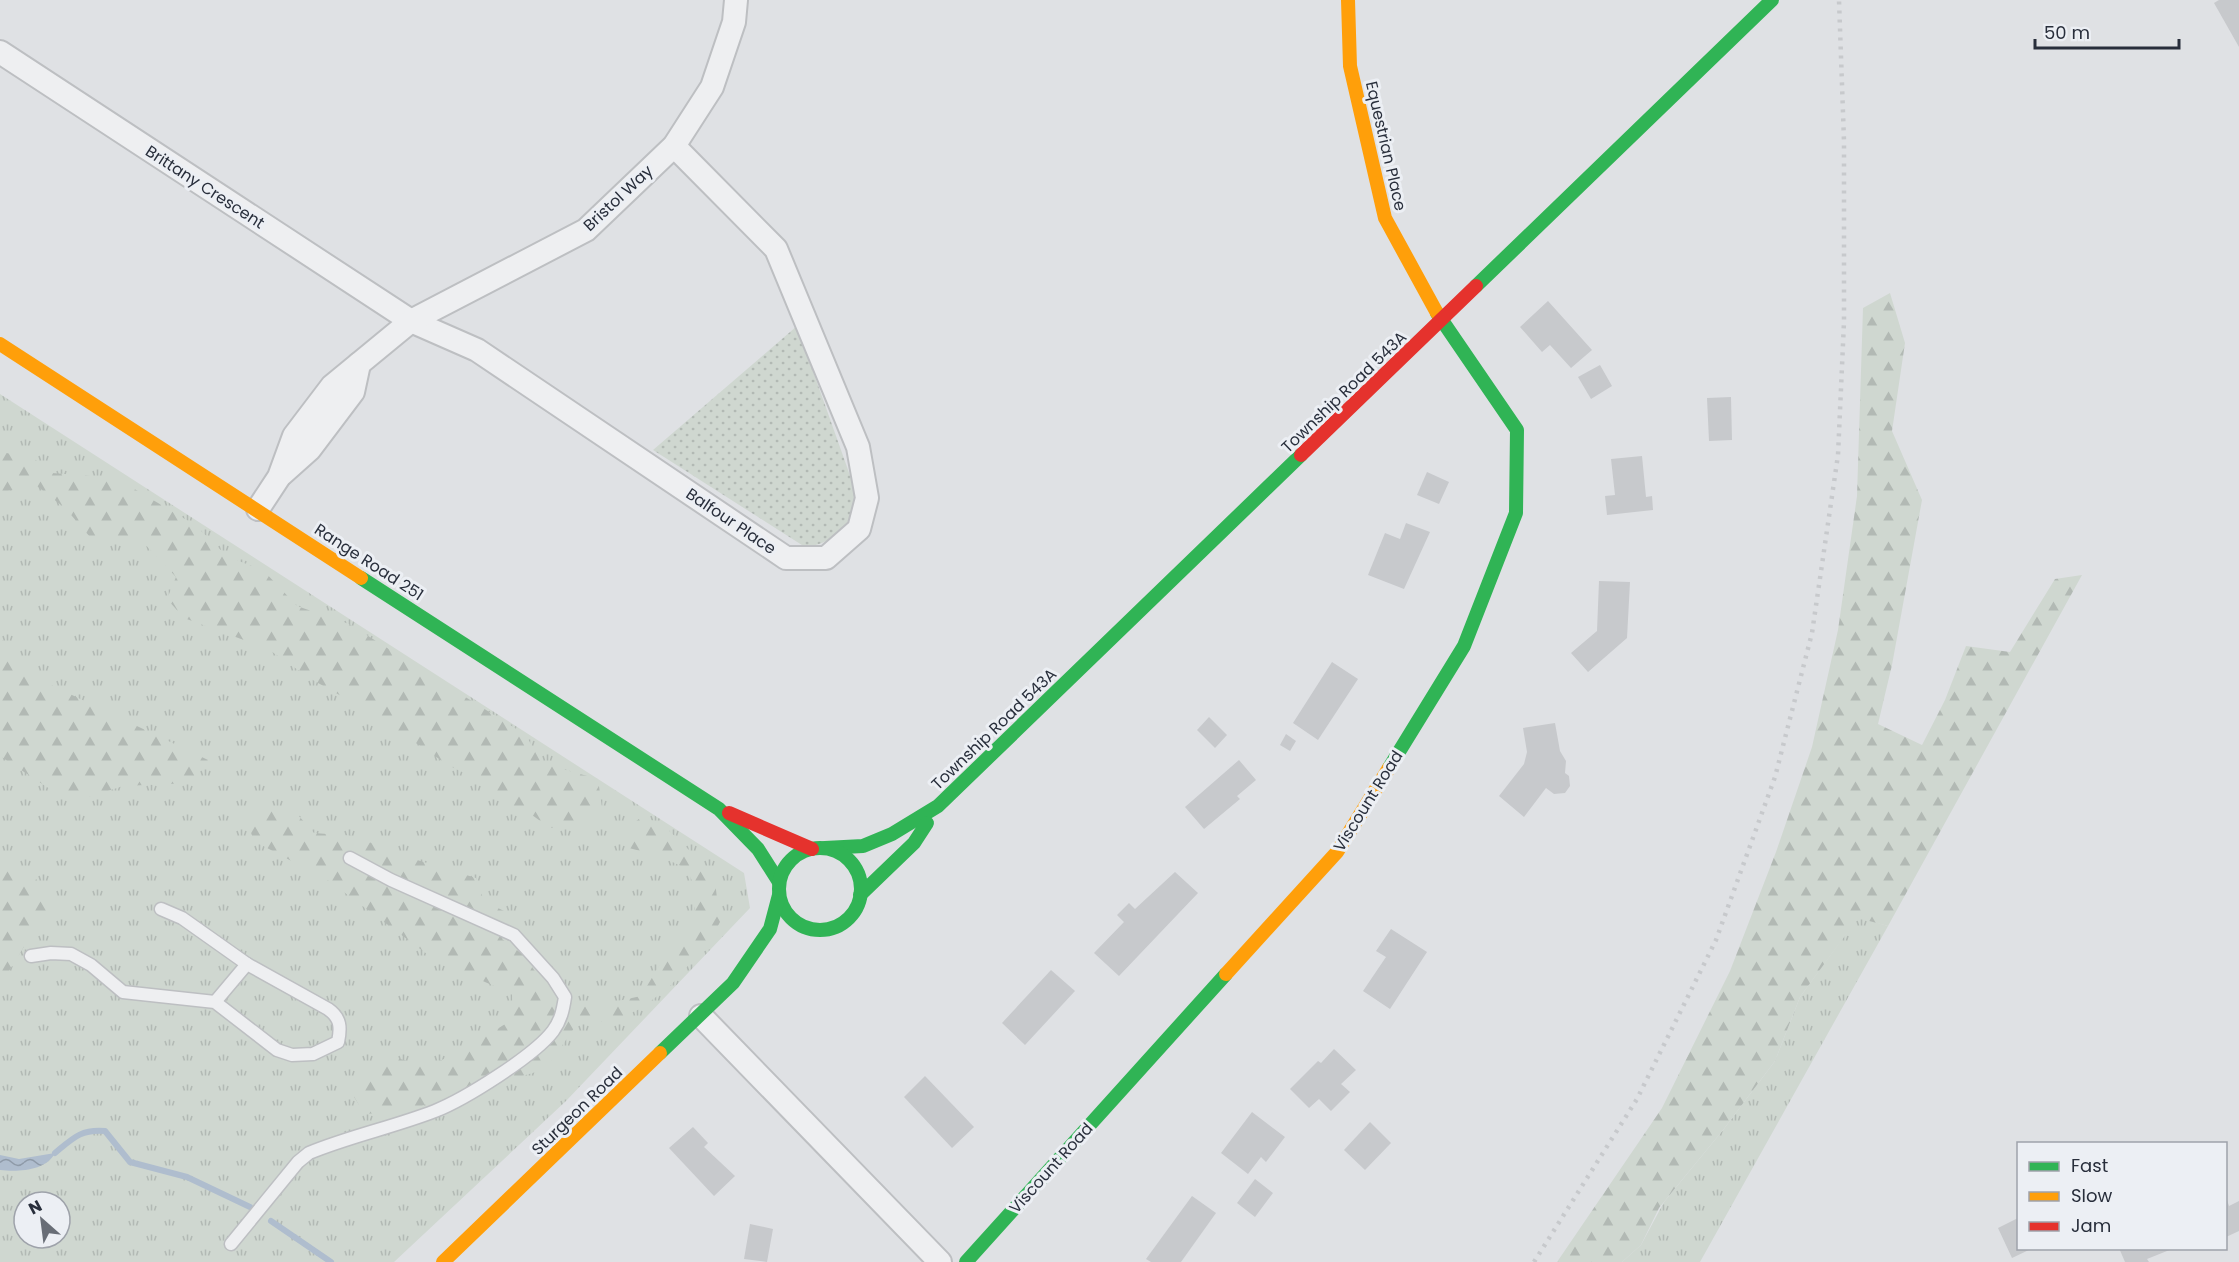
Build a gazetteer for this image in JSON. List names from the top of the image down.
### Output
{
  "streets": {
    "main road": [
      "Equestrian Place",
      "Township Road 543A",
      "Range Road 251",
      "Viscount Road",
      "Sturgeon Road"
    ],
    "street": ["Brittany Crescent", "Bristol Way", "Balfour Place"]
  },
  "crossings": [
    ["Equestrian Place", "Township Road 543A"],
    ["Equestrian Place", "Viscount Road"],
    ["Brittany Crescent", "Bristol Way"],
    ["Brittany Crescent", "Balfour Place"],
    ["Bristol Way", "Balfour Place"],
    ["Bristol Way", "Range Road 251"],
    ["Township Road 543A", "Range Road 251"],
    ["Township Road 543A", "Viscount Road"],
    ["Township Road 543A", "Sturgeon Road"],
    ["Range Road 251", "Sturgeon Road"]
  ],
  "legend": ["Fast", "Slow", "Jam"],
  "scale_bar": "50 m",
  "north": "top left"
}
